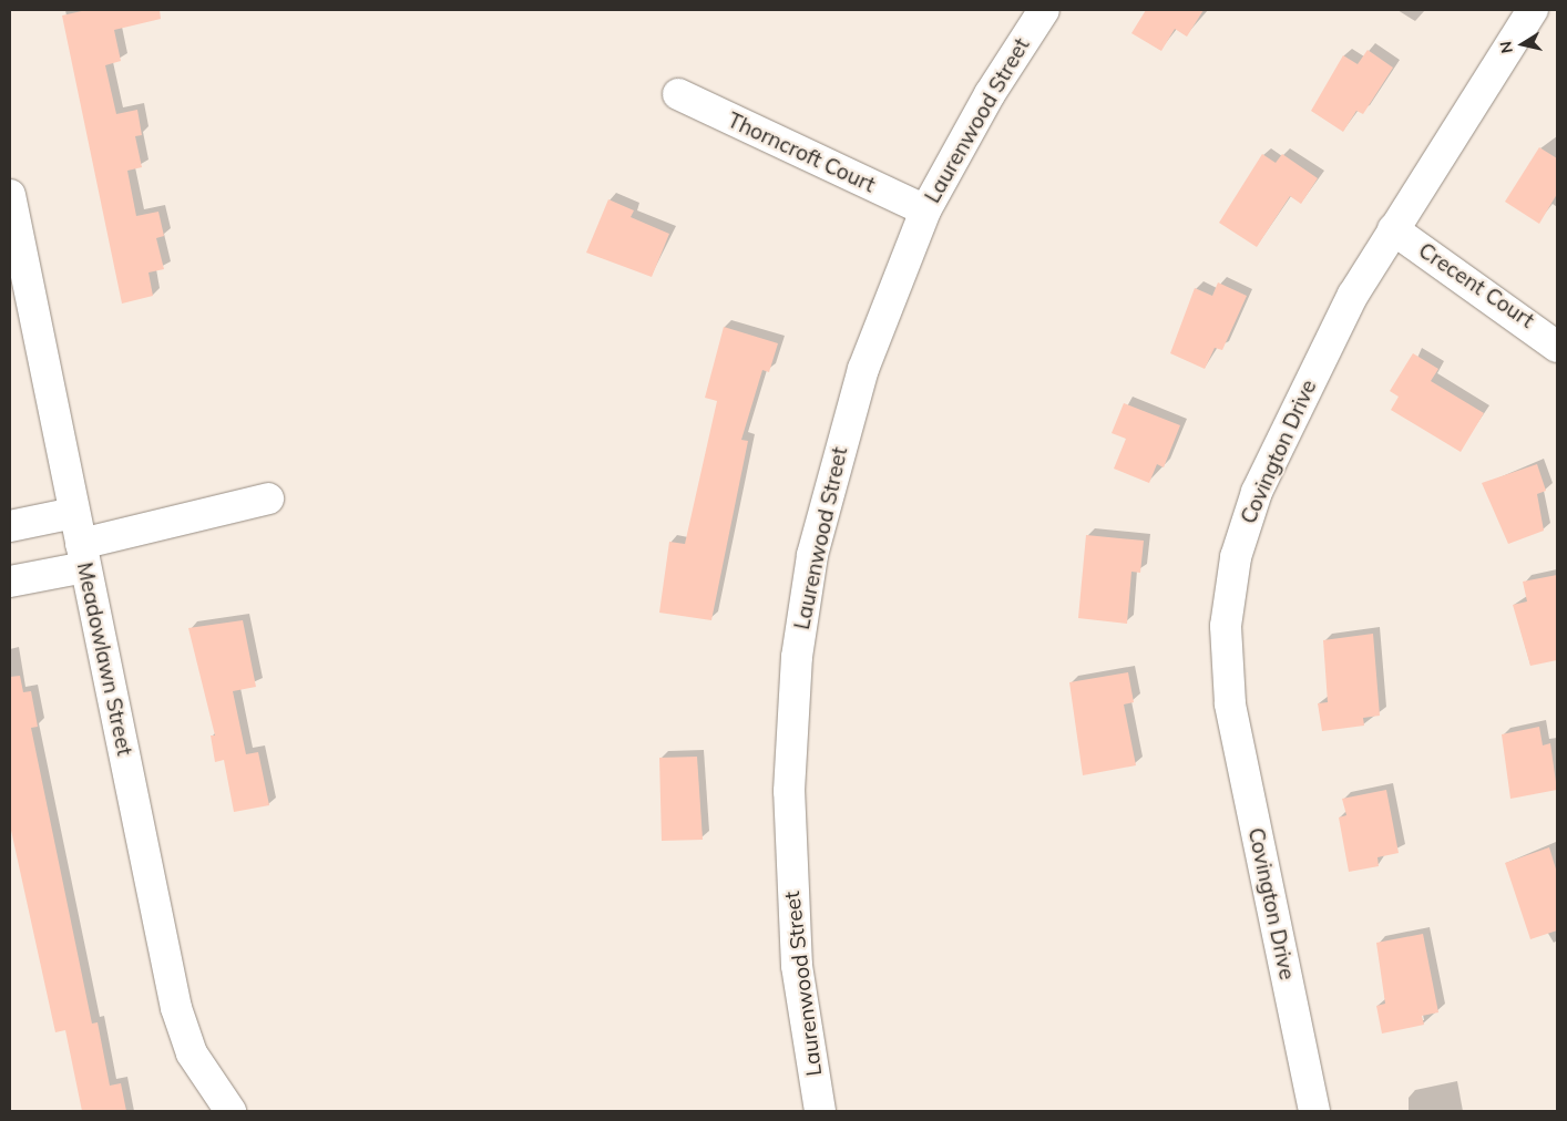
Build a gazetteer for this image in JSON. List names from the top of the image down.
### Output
{
  "streets": {
    "street": [
      "Laurenwood Street",
      "Thorncroft Court",
      "Crecent Court",
      "Covington Drive",
      "Meadowlawn Street"
    ]
  },
  "crossings": [
    ["Laurenwood Street", "Thorncroft Court"],
    ["Crecent Court", "Covington Drive"]
  ],
  "north": "left"
}
